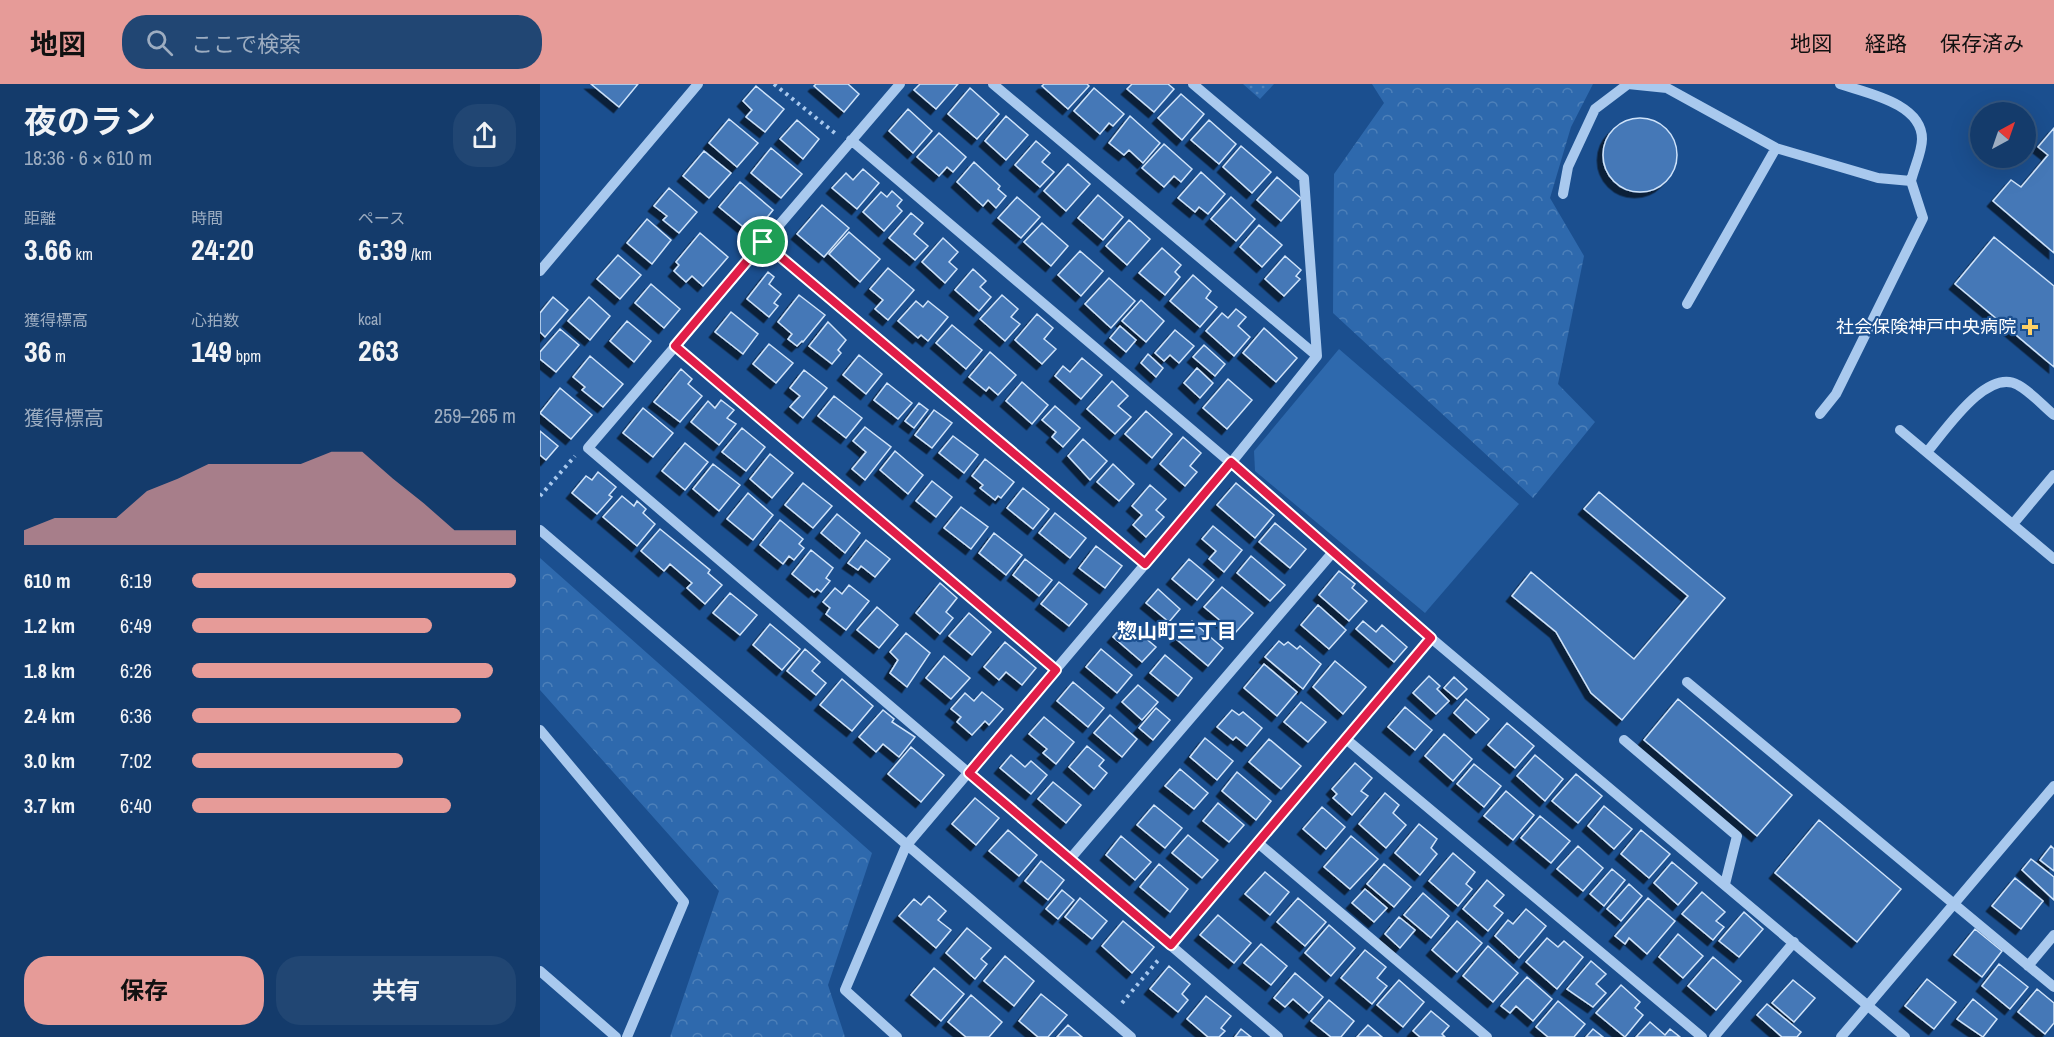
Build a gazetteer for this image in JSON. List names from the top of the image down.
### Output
{
  "districts": ["惣山町三丁目"],
  "places": {
    "health": ["社会保険神戸中央病院"]
  },
  "north": "top right",
  "page": {
    "header": "地図",
    "search": "ここで検索",
    "nav": ["地図", "経路", "保存済み"],
    "heading": ["夜のラン", "18:36 · 6 × 610 m"],
    "stats": [
      ["距離", "3.66 km"],
      ["時間", "24:20"],
      ["ペース", "6:39 /km"],
      ["獲得標高", "36 m"],
      ["心拍数", "149 bpm"],
      ["kcal", "263"]
    ],
    "chart": ["獲得標高", "259–265 m"],
    "list": [
      {
        "name": "610 m",
        "note": "6:19"
      },
      {
        "name": "1.2 km",
        "note": "6:49"
      },
      {
        "name": "1.8 km",
        "note": "6:26"
      },
      {
        "name": "2.4 km",
        "note": "6:36"
      },
      {
        "name": "3.0 km",
        "note": "7:02"
      },
      {
        "name": "3.7 km",
        "note": "6:40"
      }
    ],
    "buttons": ["保存", "共有"]
  }
}
